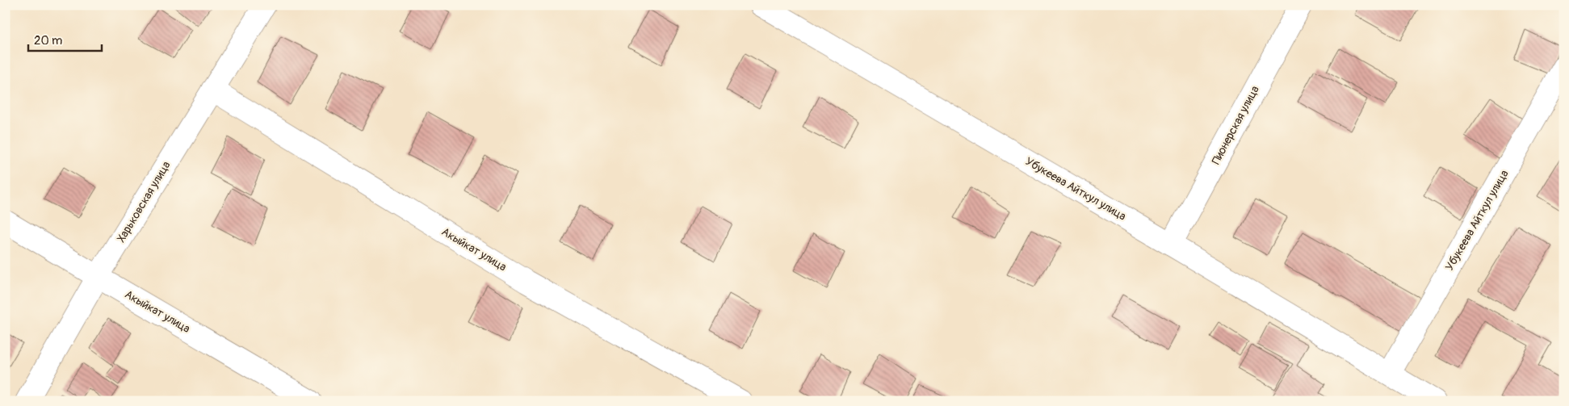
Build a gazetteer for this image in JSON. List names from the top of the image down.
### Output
{
  "streets": {
    "street": [
      "Пионерская улица",
      "Убукеева Айткул улица",
      "Харьковская улица",
      "Акыйкат улица"
    ]
  },
  "crossings": [
    ["Пионерская улица", "Убукеева Айткул улица"],
    ["Харьковская улица", "Акыйкат улица"]
  ],
  "scale_bar": "20 m"
}
